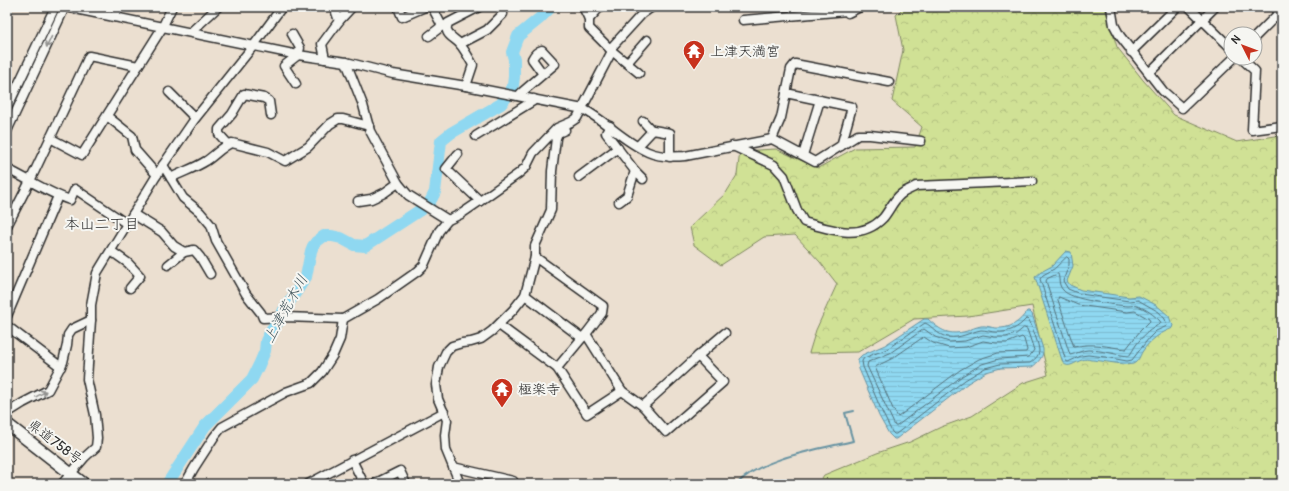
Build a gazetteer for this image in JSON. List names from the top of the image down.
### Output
{
  "streets": {
    "main road": ["県道758号"]
  },
  "districts": ["本山二丁目"],
  "water": ["上津荒木川"],
  "places": {
    "temple": ["上津天満宮", "極楽寺"]
  },
  "north": "top left"
}
